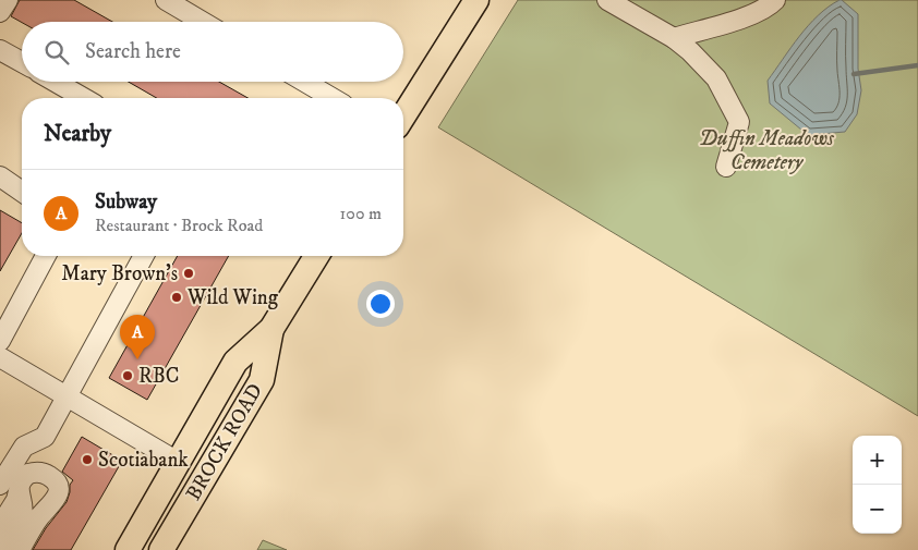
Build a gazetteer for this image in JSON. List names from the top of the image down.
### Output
{
  "streets": {
    "main road": ["BROCK ROAD"]
  },
  "parks": ["Duffin Meadows Cemetery"],
  "places": [
    "Mary Brown's",
    "Wild Wing",
    "RBC",
    "Scotiabank"
  ],
  "page": {
    "search": "Search here",
    "heading": "Nearby",
    "list": [
      {
        "mark": "A",
        "name": "Subway",
        "note": "Restaurant · Brock Road",
        "value": "100 m"
      }
    ],
    "pins": "A",
    "map_buttons": ["+", "−"]
  }
}
